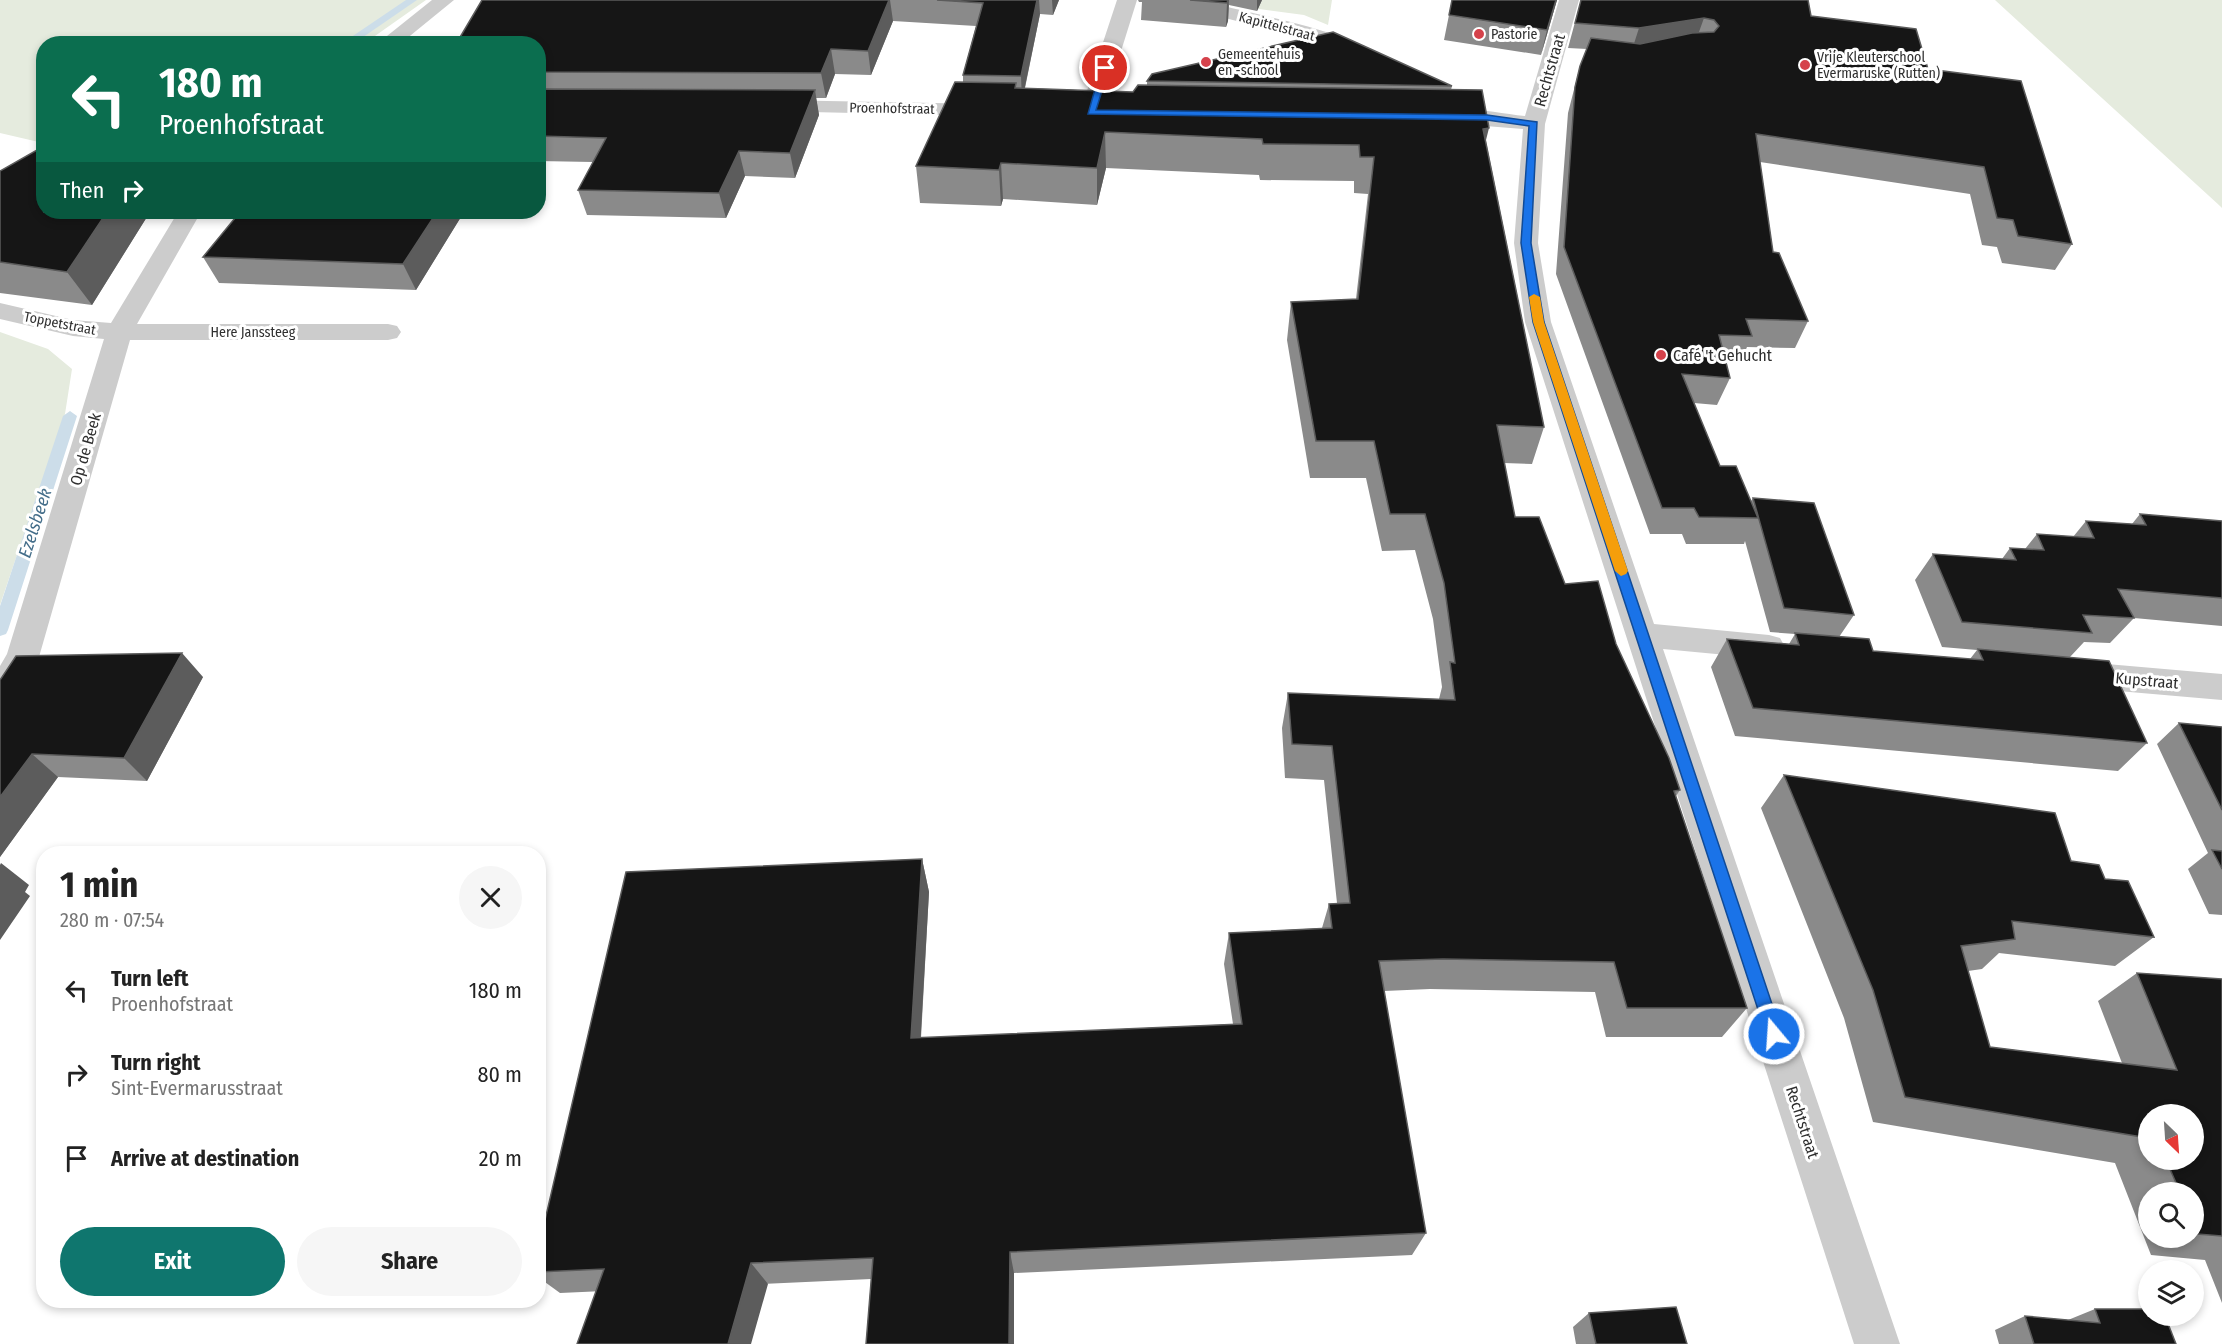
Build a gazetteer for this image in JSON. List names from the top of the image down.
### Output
{
  "streets": {
    "street": [
      "Kapittelstraat",
      "Rechtstraat",
      "Proenhofstraat",
      "Toppetstraat",
      "Here Janssteeg",
      "Op de Beek",
      "Kupstraat"
    ]
  },
  "crossings": [
    ["Toppetstraat", "Here Janssteeg"],
    ["Toppetstraat", "Op de Beek"],
    ["Here Janssteeg", "Op de Beek"]
  ],
  "water": ["Ezelsbeek"],
  "places": [
    "Pastorie",
    "Gemeentehuis en -school",
    "Vrije Kleuterschool Evermaruske (Rutten)",
    "Café 't Gehucht"
  ],
  "north": "bottom right",
  "page": {
    "turn": ["180 m", "Proenhofstraat"],
    "then": "Then",
    "heading": ["1 min", "280 m · 07:54"],
    "list": [
      {
        "name": "Turn left",
        "note": "Proenhofstraat",
        "value": "180 m"
      },
      {
        "name": "Turn right",
        "note": "Sint-Evermarusstraat",
        "value": "80 m"
      },
      {
        "name": "Arrive at destination",
        "value": "20 m"
      }
    ],
    "buttons": ["Exit", "Share"]
  }
}
